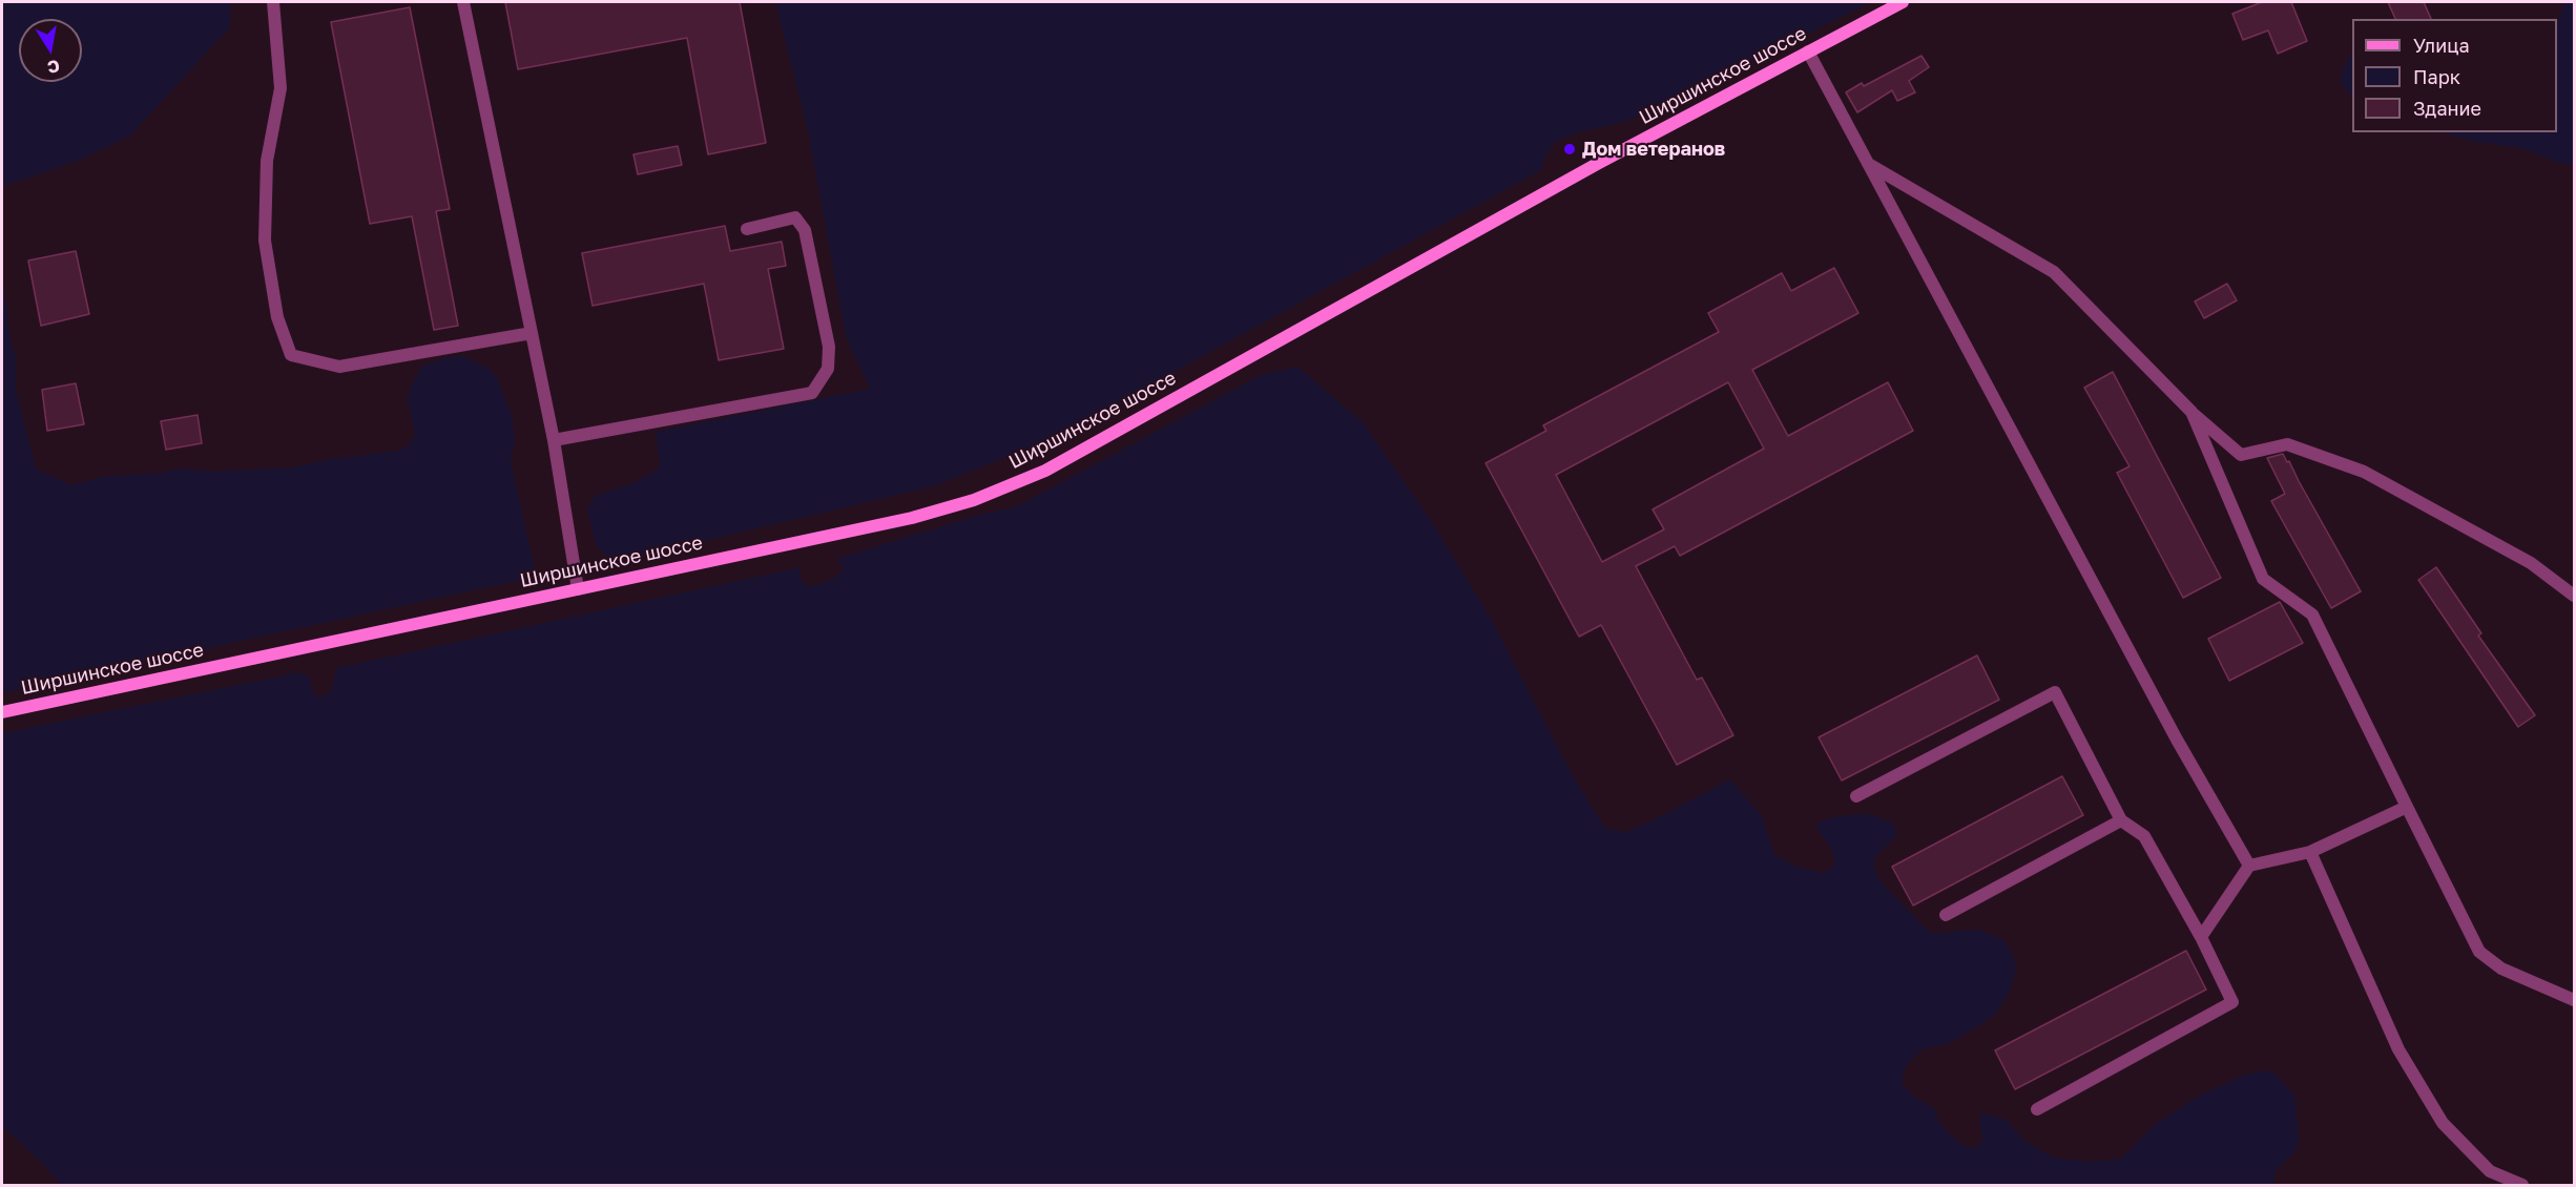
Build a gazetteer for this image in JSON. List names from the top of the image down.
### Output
{
  "streets": {
    "main road": ["Ширшинское шоссе"]
  },
  "places": ["Дом ветеранов"],
  "legend": ["Улица", "Парк", "Здание"],
  "north": "bottom"
}
